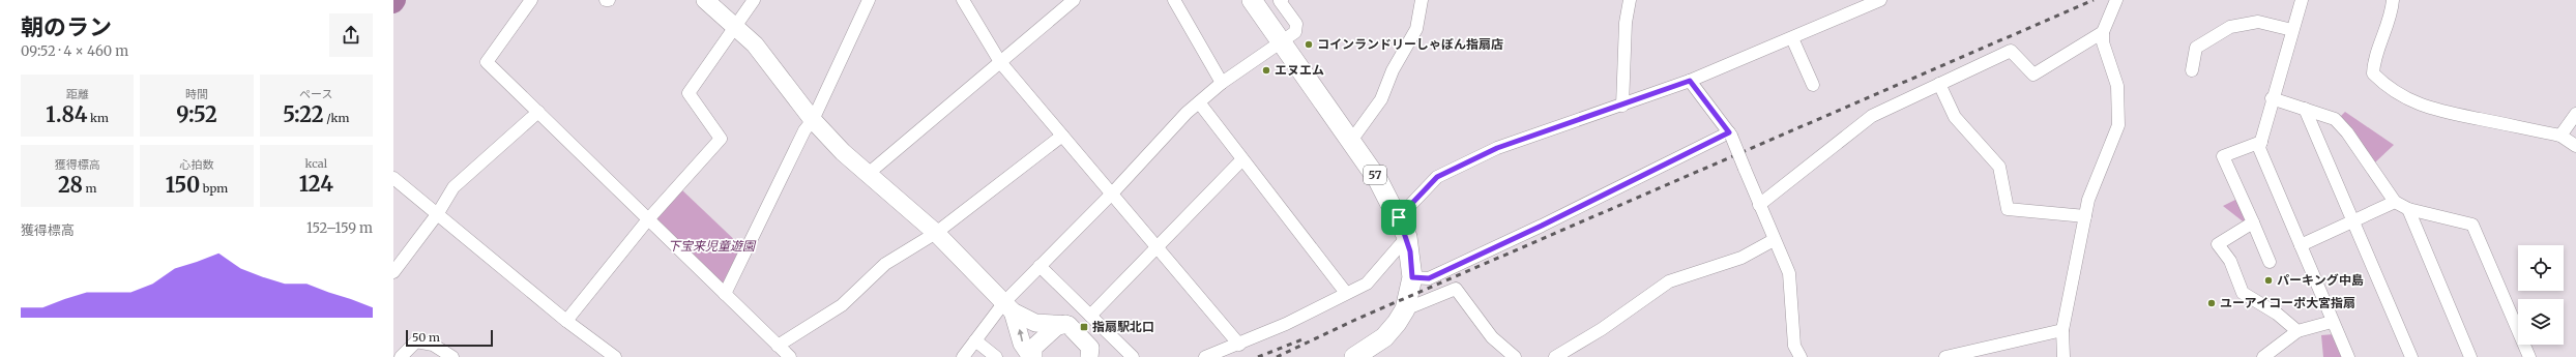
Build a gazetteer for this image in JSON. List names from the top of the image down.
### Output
{
  "streets": {
    "main road": ["57"]
  },
  "parks": ["下宝来児童遊園"],
  "places": {
    "other": [
      "コインランドリーしゃぼん指扇店",
      "エヌエム",
      "パーキング中島",
      "ユーアイコーポ大宮指扇"
    ],
    "transit": ["指扇駅北口"]
  },
  "scale_bar": "50 m",
  "page": {
    "heading": ["朝のラン", "09:52 · 4 × 460 m"],
    "stats": [
      ["距離", "1.84 km"],
      ["時間", "9:52"],
      ["ペース", "5:22 /km"],
      ["獲得標高", "28 m"],
      ["心拍数", "150 bpm"],
      ["kcal", "124"]
    ],
    "chart": ["獲得標高", "152–159 m"],
    "scale": "50 m"
  }
}
